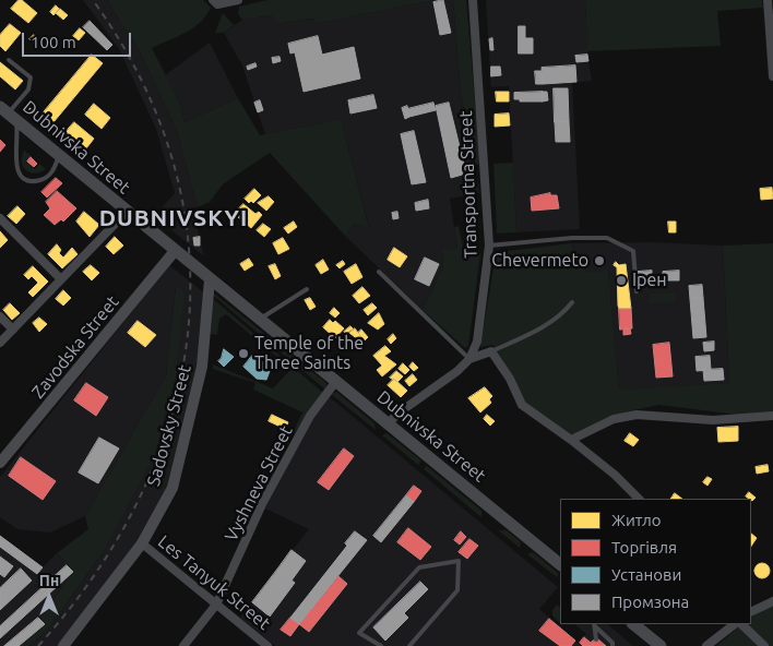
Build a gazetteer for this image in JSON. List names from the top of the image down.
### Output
{
  "streets": {
    "main road": ["Dubnivska Street"],
    "street": [
      "Transportna Street",
      "Zavodska Street",
      "Sadovsky Street",
      "Vyshneva Street",
      "Les Tanyuk Street"
    ]
  },
  "crossings": [
    ["Dubnivska Street", "Zavodska Street"],
    ["Dubnivska Street", "Sadovsky Street"],
    ["Dubnivska Street", "Vyshneva Street"],
    ["Sadovsky Street", "Les Tanyuk Street"],
    ["Vyshneva Street", "Les Tanyuk Street"]
  ],
  "districts": ["DUBNIVSKYI"],
  "places": ["Chevermeto", "Ірен", "Temple of the Three Saints"],
  "legend": [
    "Житло",
    "Торгівля",
    "Установи",
    "Промзона"
  ],
  "scale_bar": "100 m",
  "north": "top"
}
